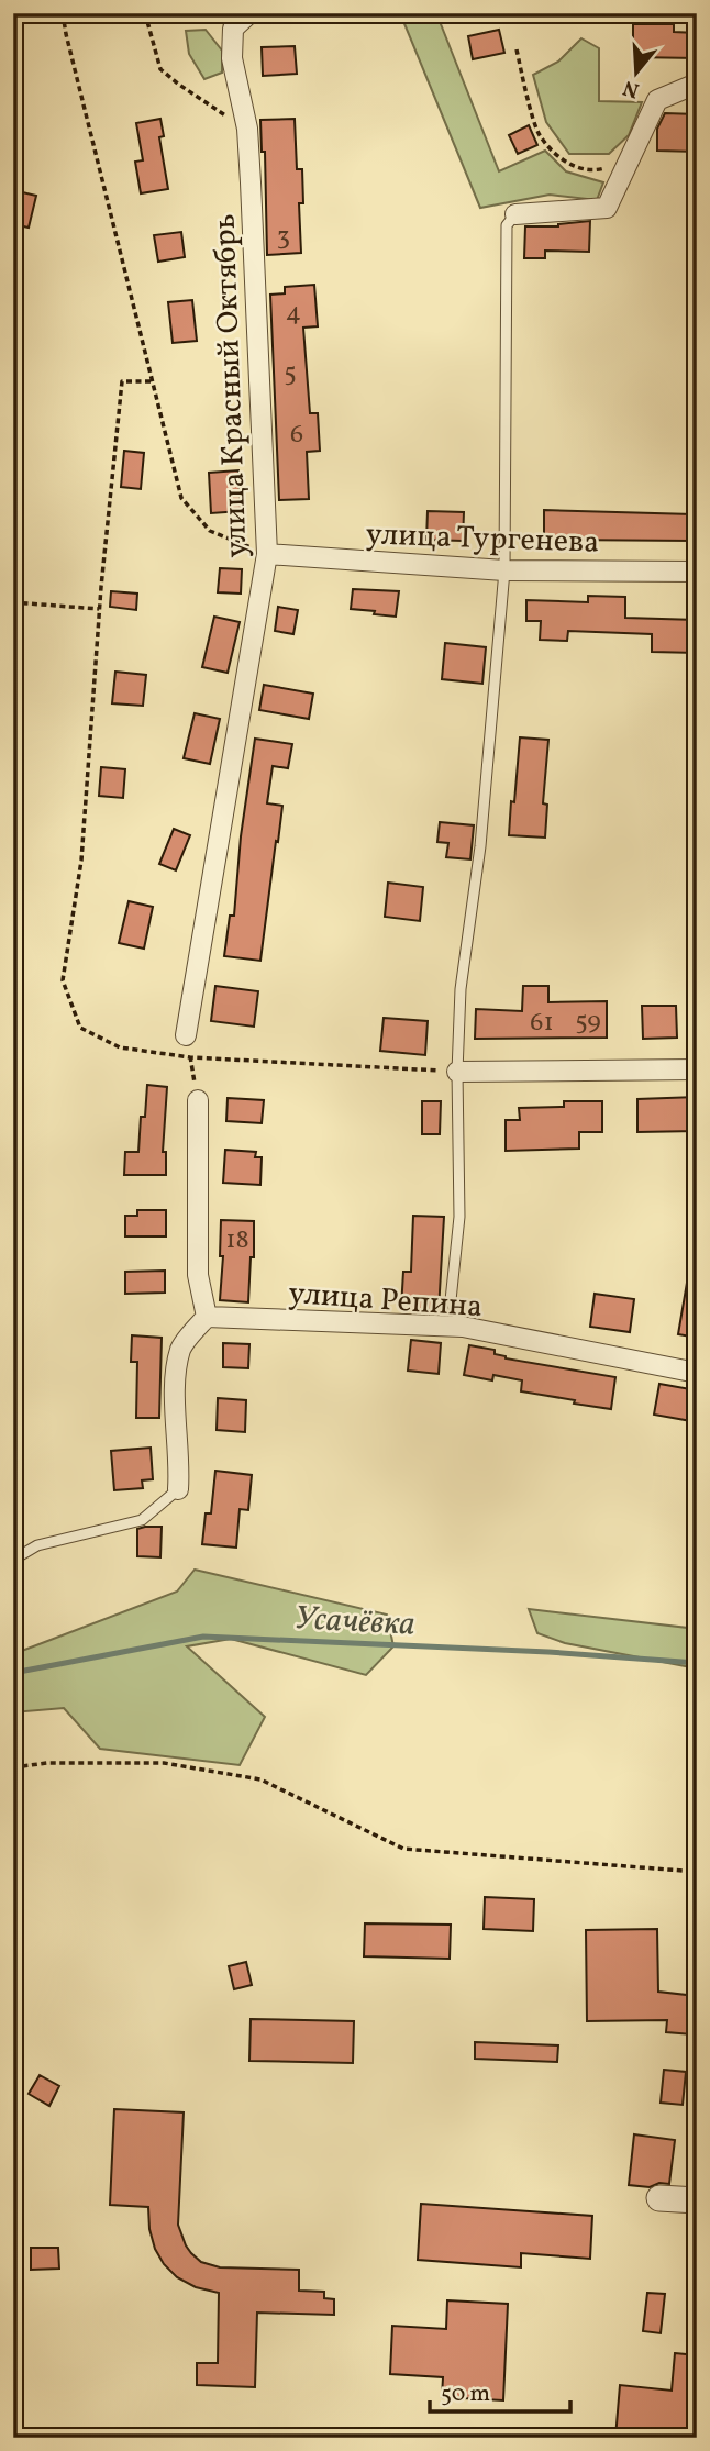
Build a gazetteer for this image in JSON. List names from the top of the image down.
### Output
{
  "streets": {
    "street": ["улица Красный Октябрь", "улица Тургенева", "улица Репина"]
  },
  "crossings": [
    ["улица Красный Октябрь", "улица Тургенева"]
  ],
  "water": ["Усачёвка"],
  "house_numbers": [
    "3",
    "4",
    "5",
    "6",
    "59",
    "61",
    "18"
  ],
  "scale_bar": "50 m",
  "north": "bottom"
}
